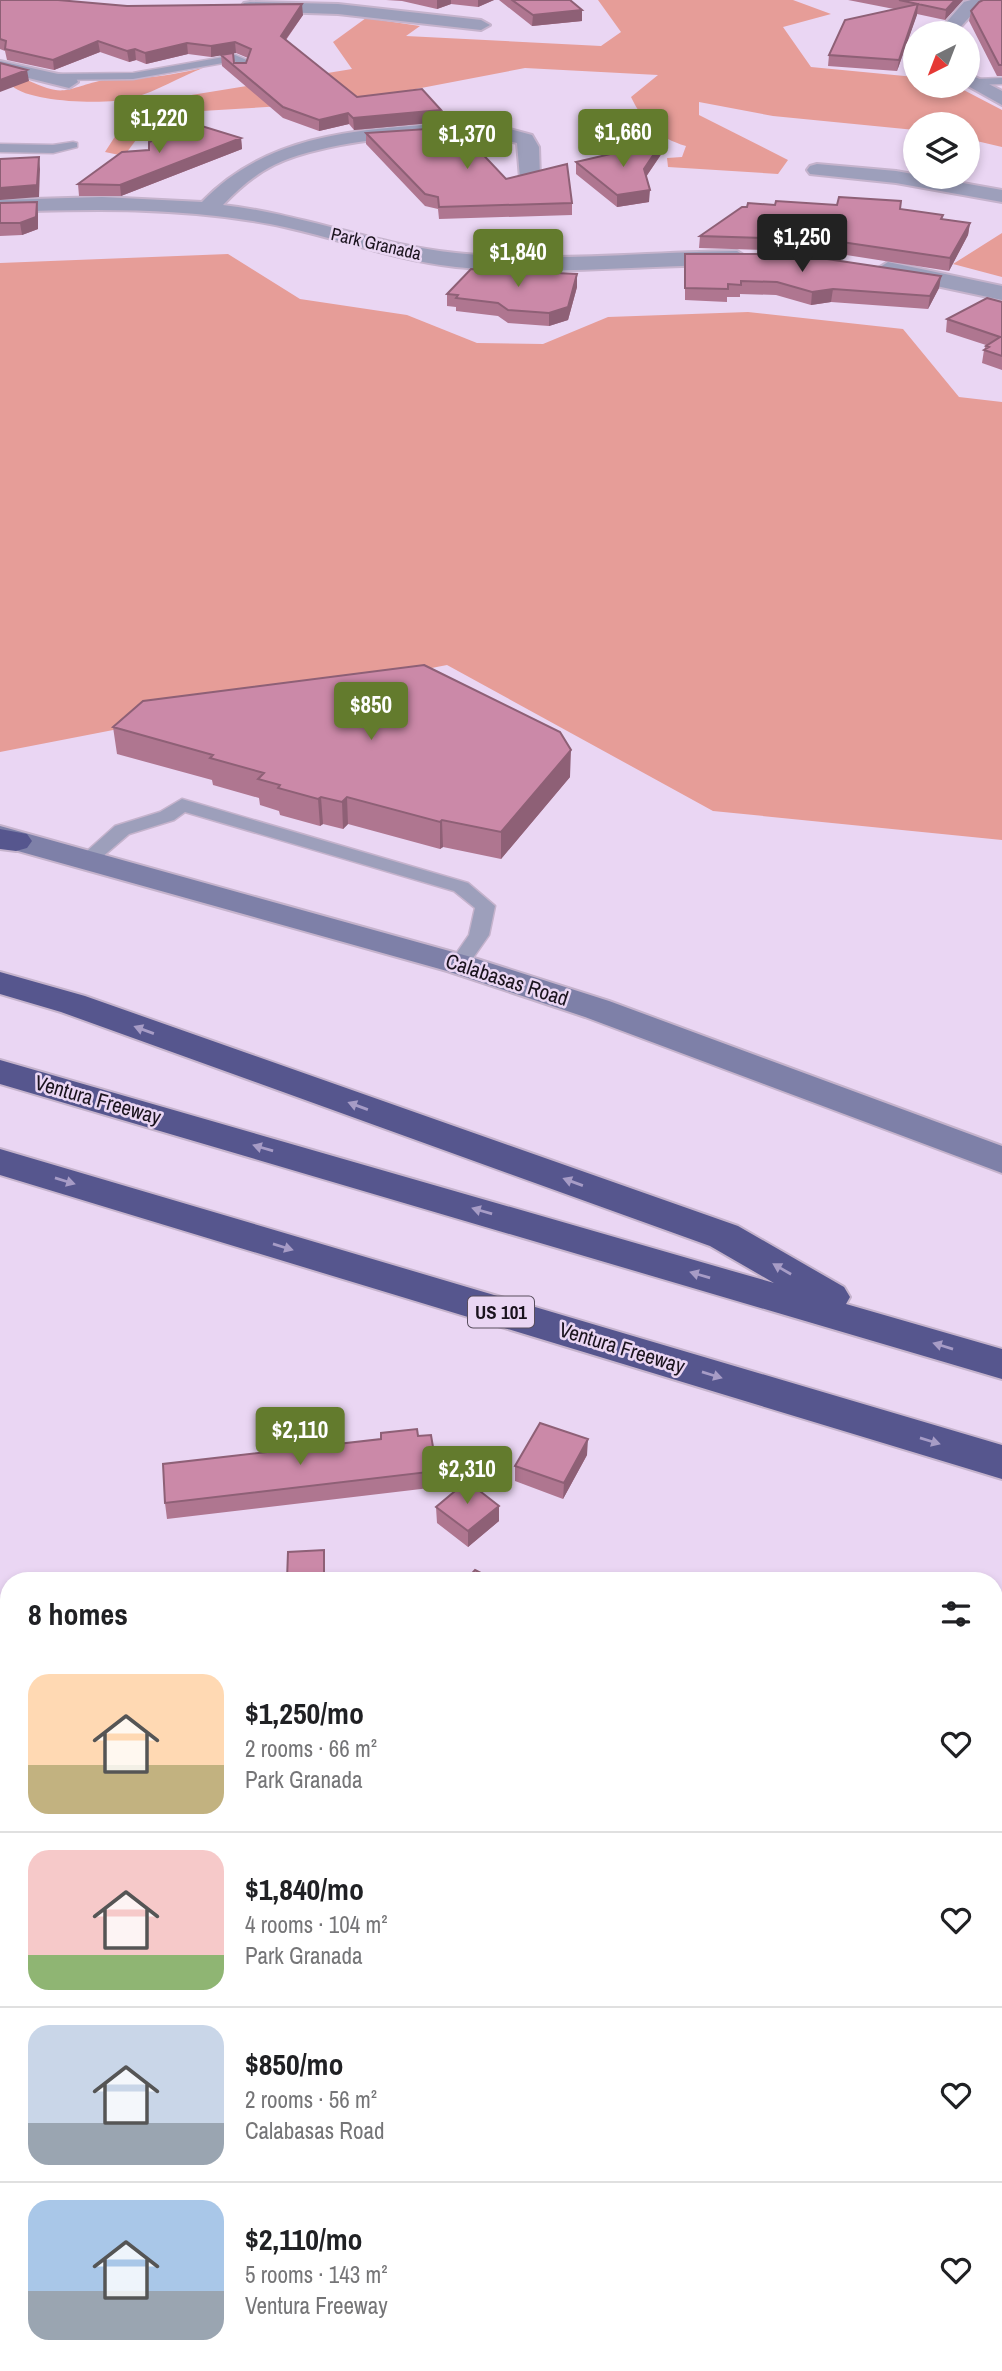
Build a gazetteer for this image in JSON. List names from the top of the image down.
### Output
{
  "streets": {
    "highway": ["Ventura Freeway", "US 101"],
    "main road": ["Calabasas Road"],
    "street": ["Park Granada"]
  },
  "north": "bottom left",
  "page": {
    "price": [
      "$1,220",
      "$1,660",
      "$1,370",
      "$1,250",
      "$1,840",
      "$850",
      "$2,110",
      "$2,310"
    ],
    "heading": "8 homes",
    "list": [
      {
        "name": "$1,250/mo",
        "note": "2 rooms · 66 m² · Park Granada"
      },
      {
        "name": "$1,840/mo",
        "note": "4 rooms · 104 m² · Park Granada"
      },
      {
        "name": "$850/mo",
        "note": "2 rooms · 56 m² · Calabasas Road"
      },
      {
        "name": "$2,110/mo",
        "note": "5 rooms · 143 m² · Ventura Freeway"
      }
    ]
  }
}
